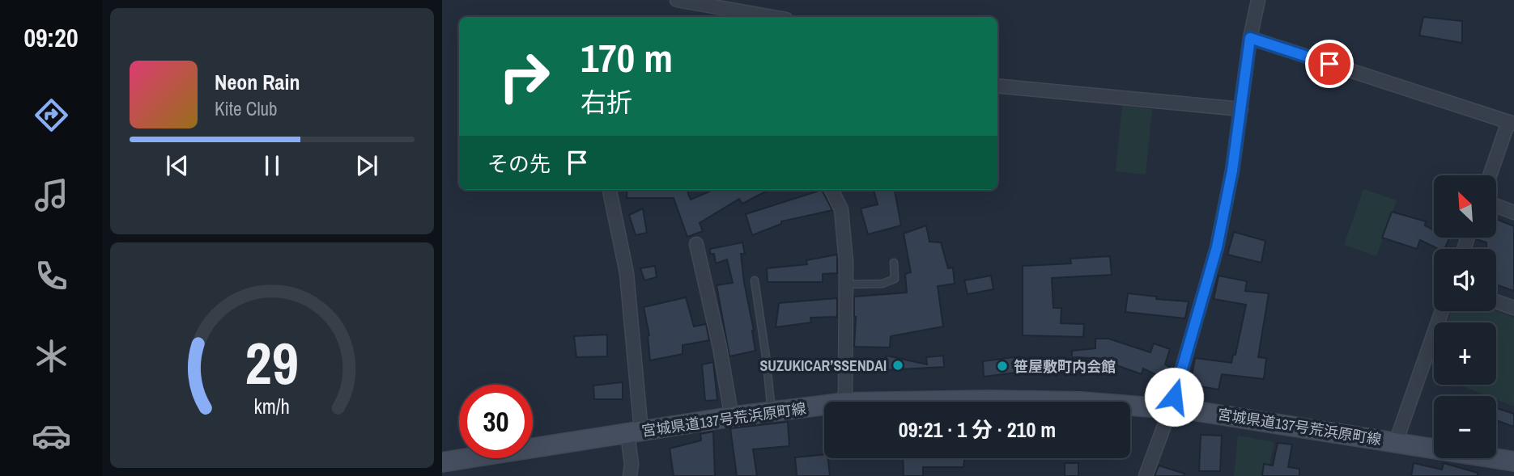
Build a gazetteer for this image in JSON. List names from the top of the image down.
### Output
{
  "streets": {
    "main road": ["宮城県道137号荒浜原町線"]
  },
  "places": ["SUZUKICAR’SSENDAI", "笹屋敷町内会館"],
  "north": "top left",
  "page": {
    "tabs": "09:20",
    "turn": ["170 m", "右折"],
    "song": ["Neon Rain", "Kite Club"],
    "then": "その先",
    "map_buttons": ["+", "−"],
    "limit": "30",
    "trip": "09:21 · 1 分 · 210 m",
    "gauge": ["29", "km/h"]
  }
}
